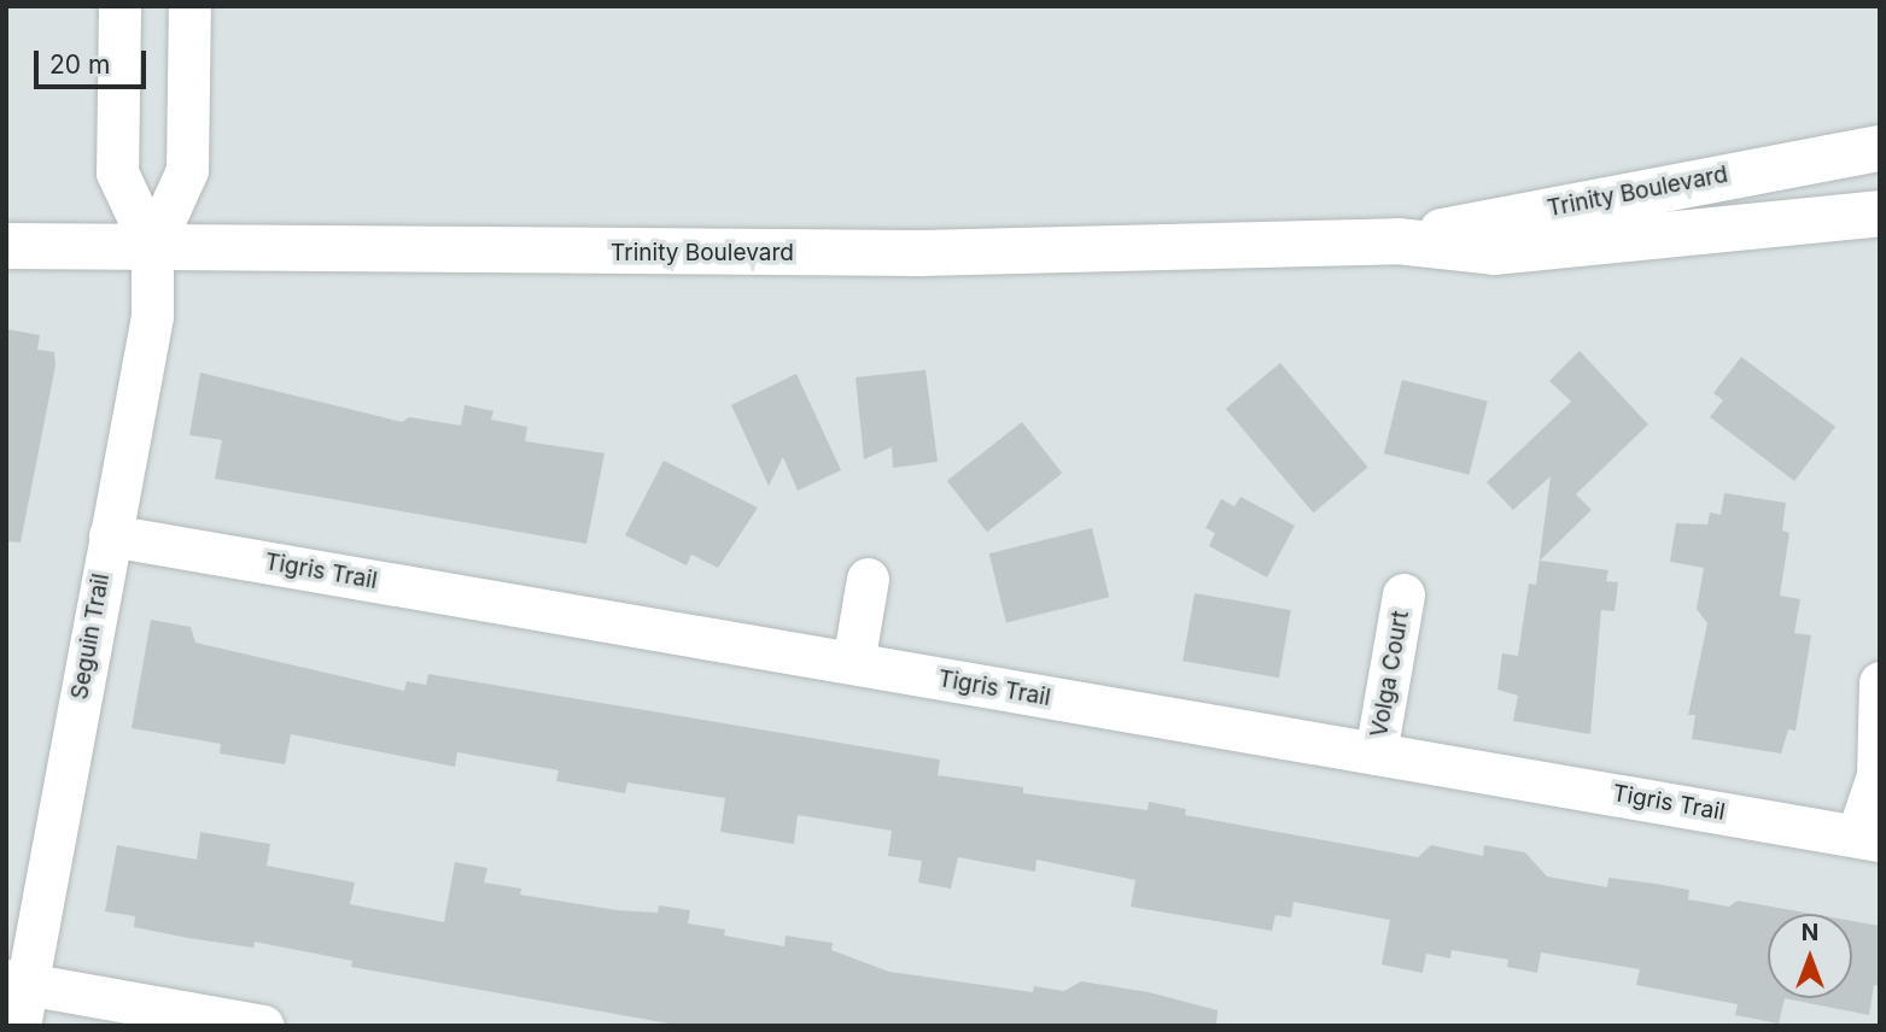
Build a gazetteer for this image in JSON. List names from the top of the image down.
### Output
{
  "streets": {
    "main road": ["Trinity Boulevard"],
    "street": ["Tigris Trail", "Seguin Trail", "Volga Court"]
  },
  "crossings": [
    ["Trinity Boulevard", "Seguin Trail"],
    ["Tigris Trail", "Seguin Trail"],
    ["Tigris Trail", "Volga Court"]
  ],
  "scale_bar": "20 m",
  "north": "top"
}
